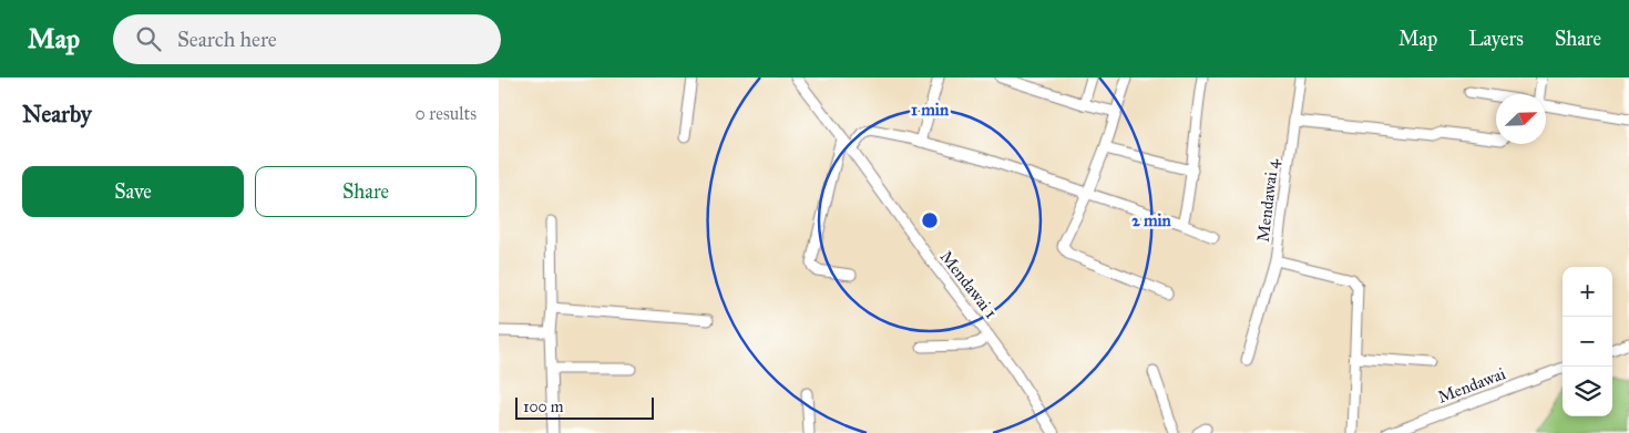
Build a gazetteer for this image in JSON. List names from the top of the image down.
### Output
{
  "streets": {
    "street": ["Mendawai 4", "Mendawai 1", "Mendawai"]
  },
  "scale_bar": "100 m",
  "north": "top right",
  "page": {
    "header": "Map",
    "search": "Search here",
    "nav": ["Map", "Layers", "Share"],
    "heading": ["Nearby", "0 results"],
    "buttons": ["Save", "Share"],
    "map_buttons": ["+", "−"],
    "scale": "100 m"
  },
  "rings": ["1 min", "2 min"]
}
